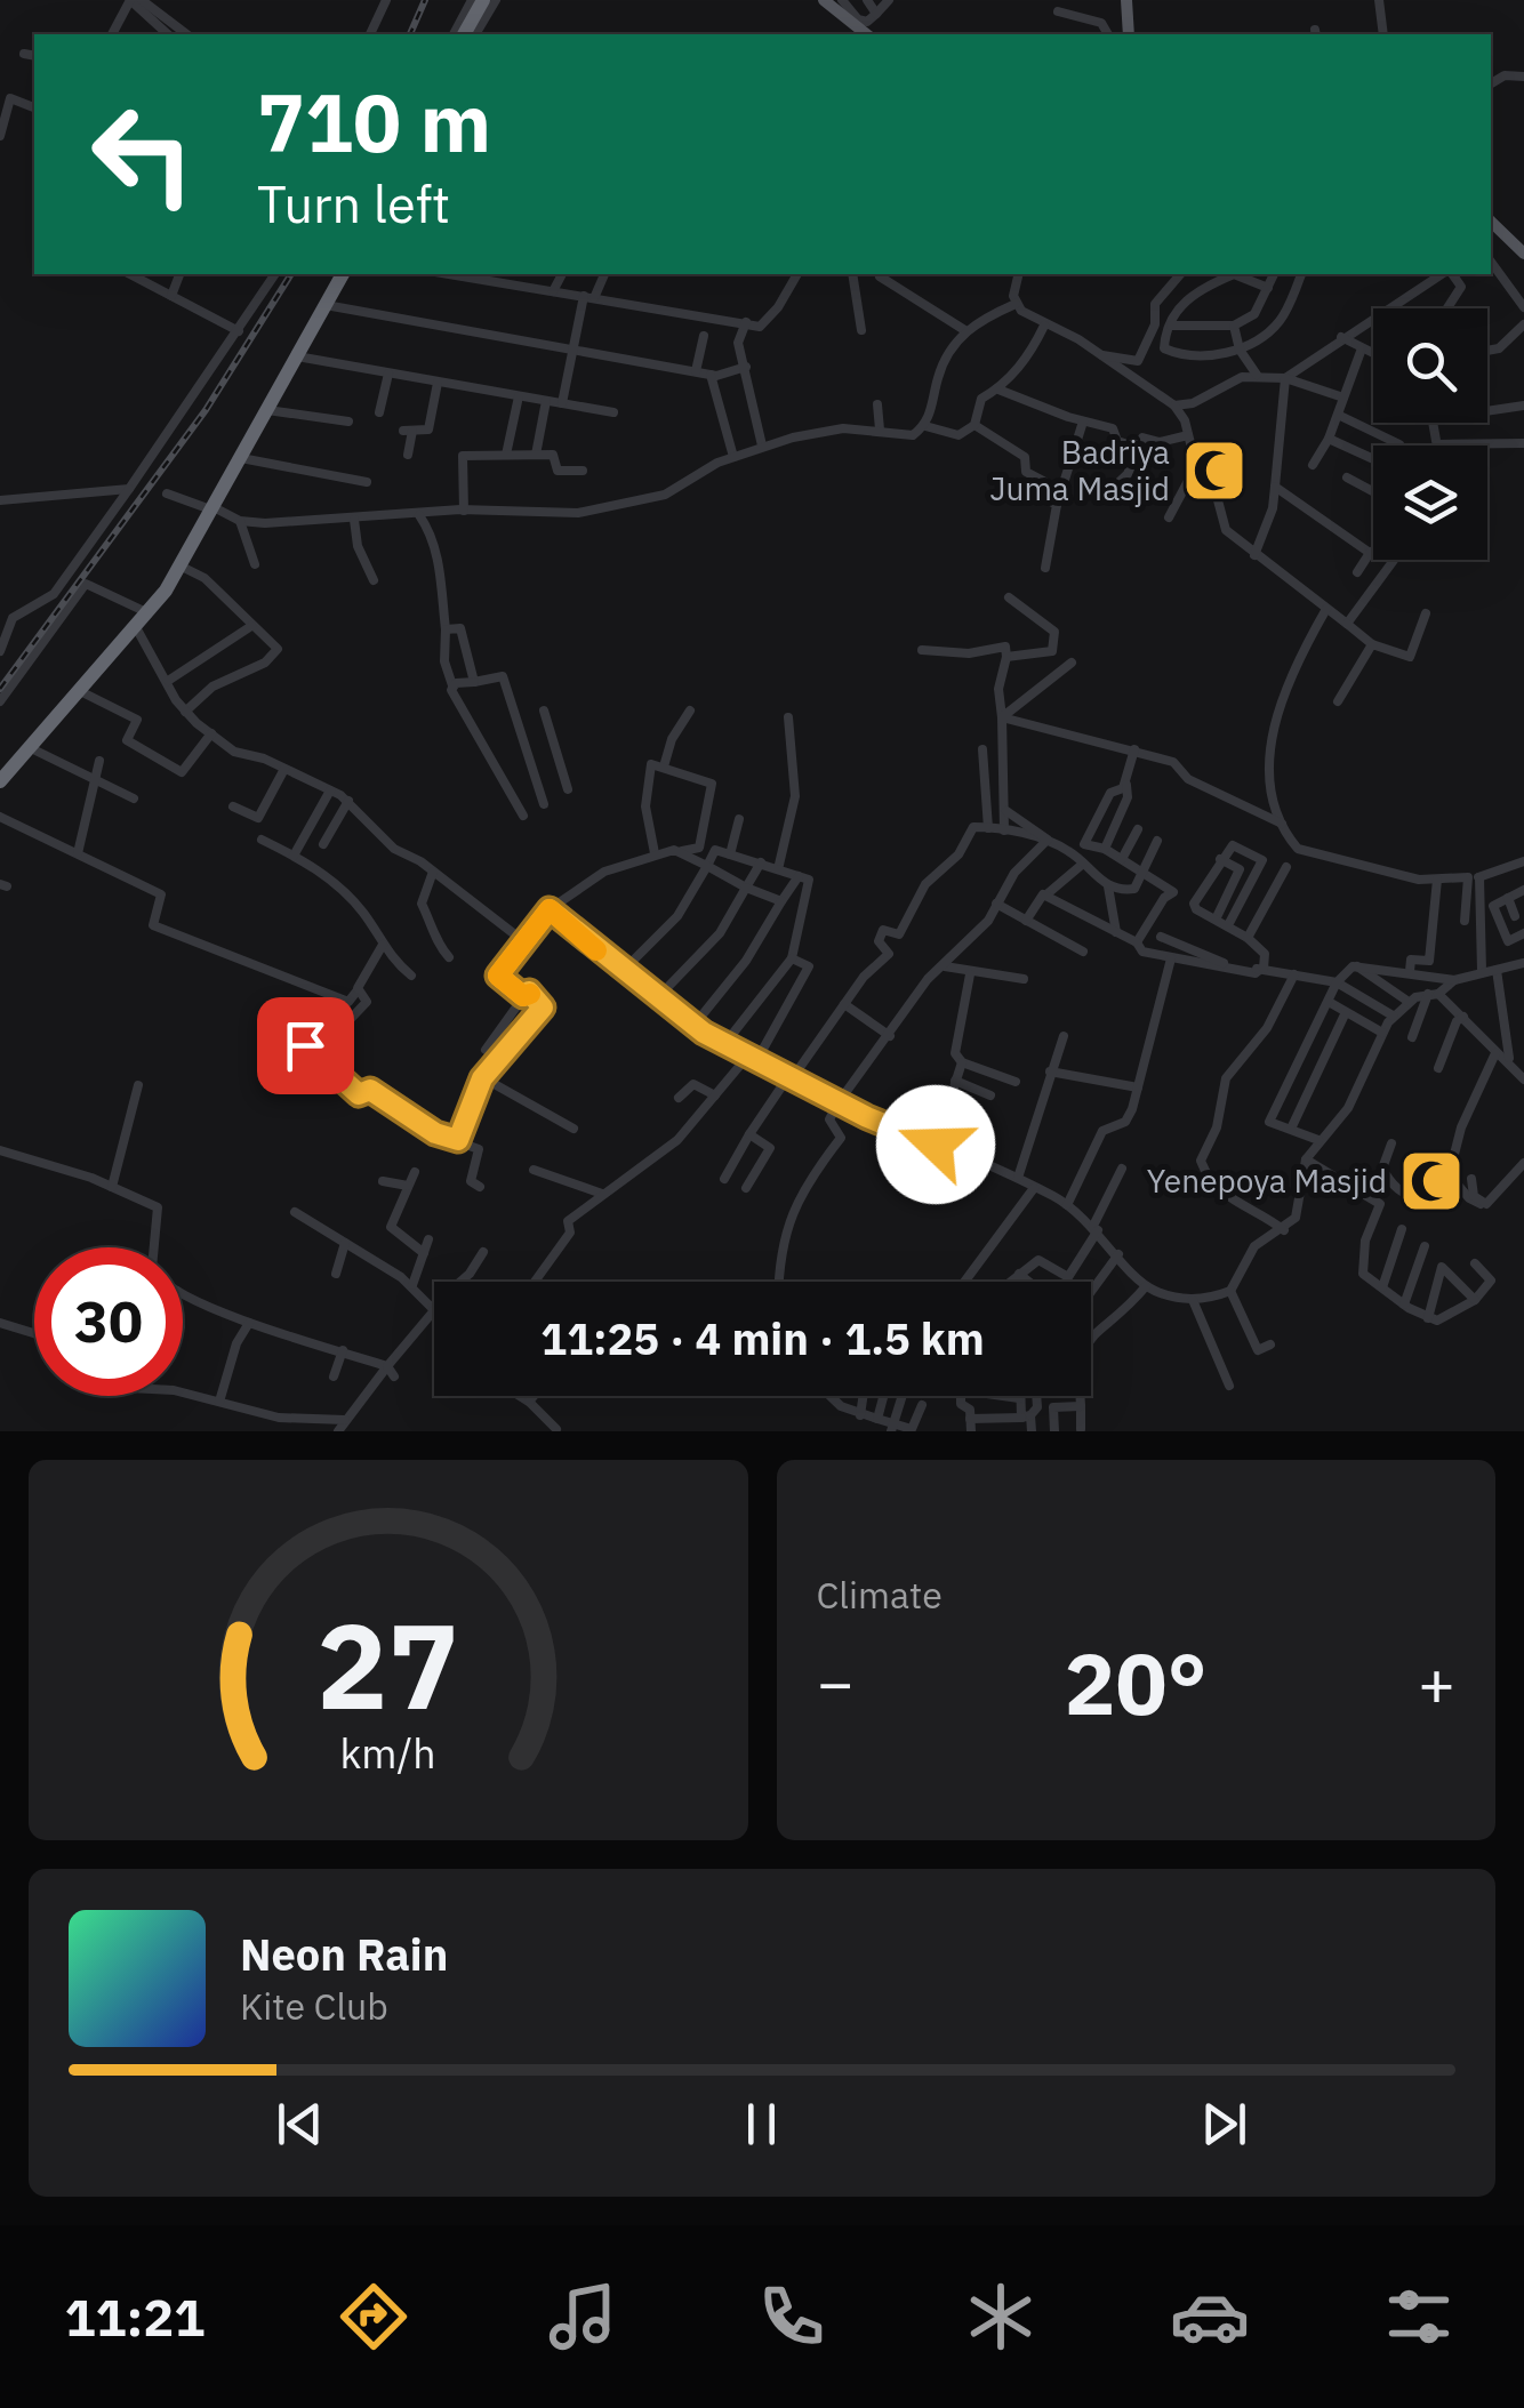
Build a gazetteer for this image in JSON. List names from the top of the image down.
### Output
{
  "places": {
    "mosque": ["Badriya Juma Masjid", "Yenepoya Masjid"]
  },
  "page": {
    "turn": ["710 m", "Turn left"],
    "limit": "30",
    "trip": "11:25 · 4 min · 1.5 km",
    "tile": "Climate",
    "heat": ["−", "20°", "+"],
    "song": ["Neon Rain", "Kite Club"],
    "tabs": "11:21",
    "gauge": ["27", "km/h"]
  }
}
